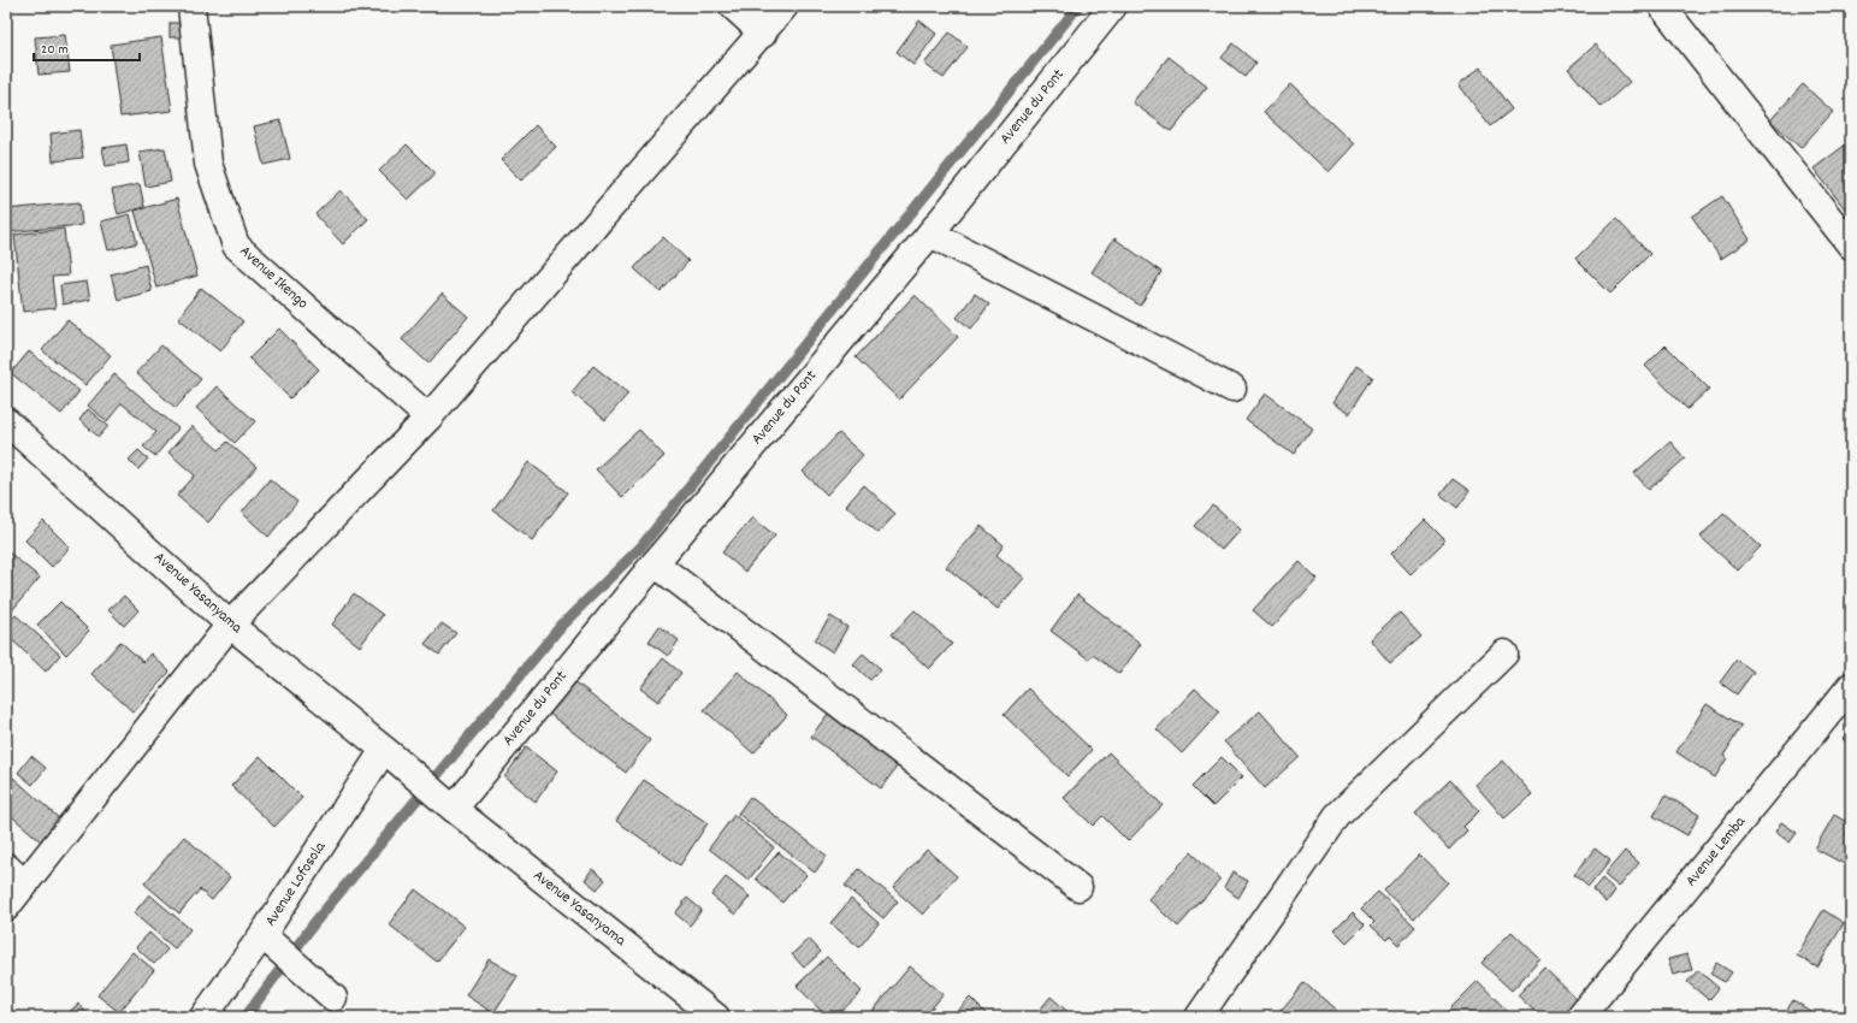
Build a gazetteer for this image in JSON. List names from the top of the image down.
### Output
{
  "streets": {
    "street": [
      "Avenue du Pont",
      "Avenue Ikengo",
      "Avenue Yasanyama",
      "Avenue Lemba",
      "Avenue Lofosola"
    ]
  },
  "crossings": [
    ["Avenue du Pont", "Avenue Yasanyama"],
    ["Avenue Yasanyama", "Avenue Lofosola"]
  ],
  "scale_bar": "20 m"
}
